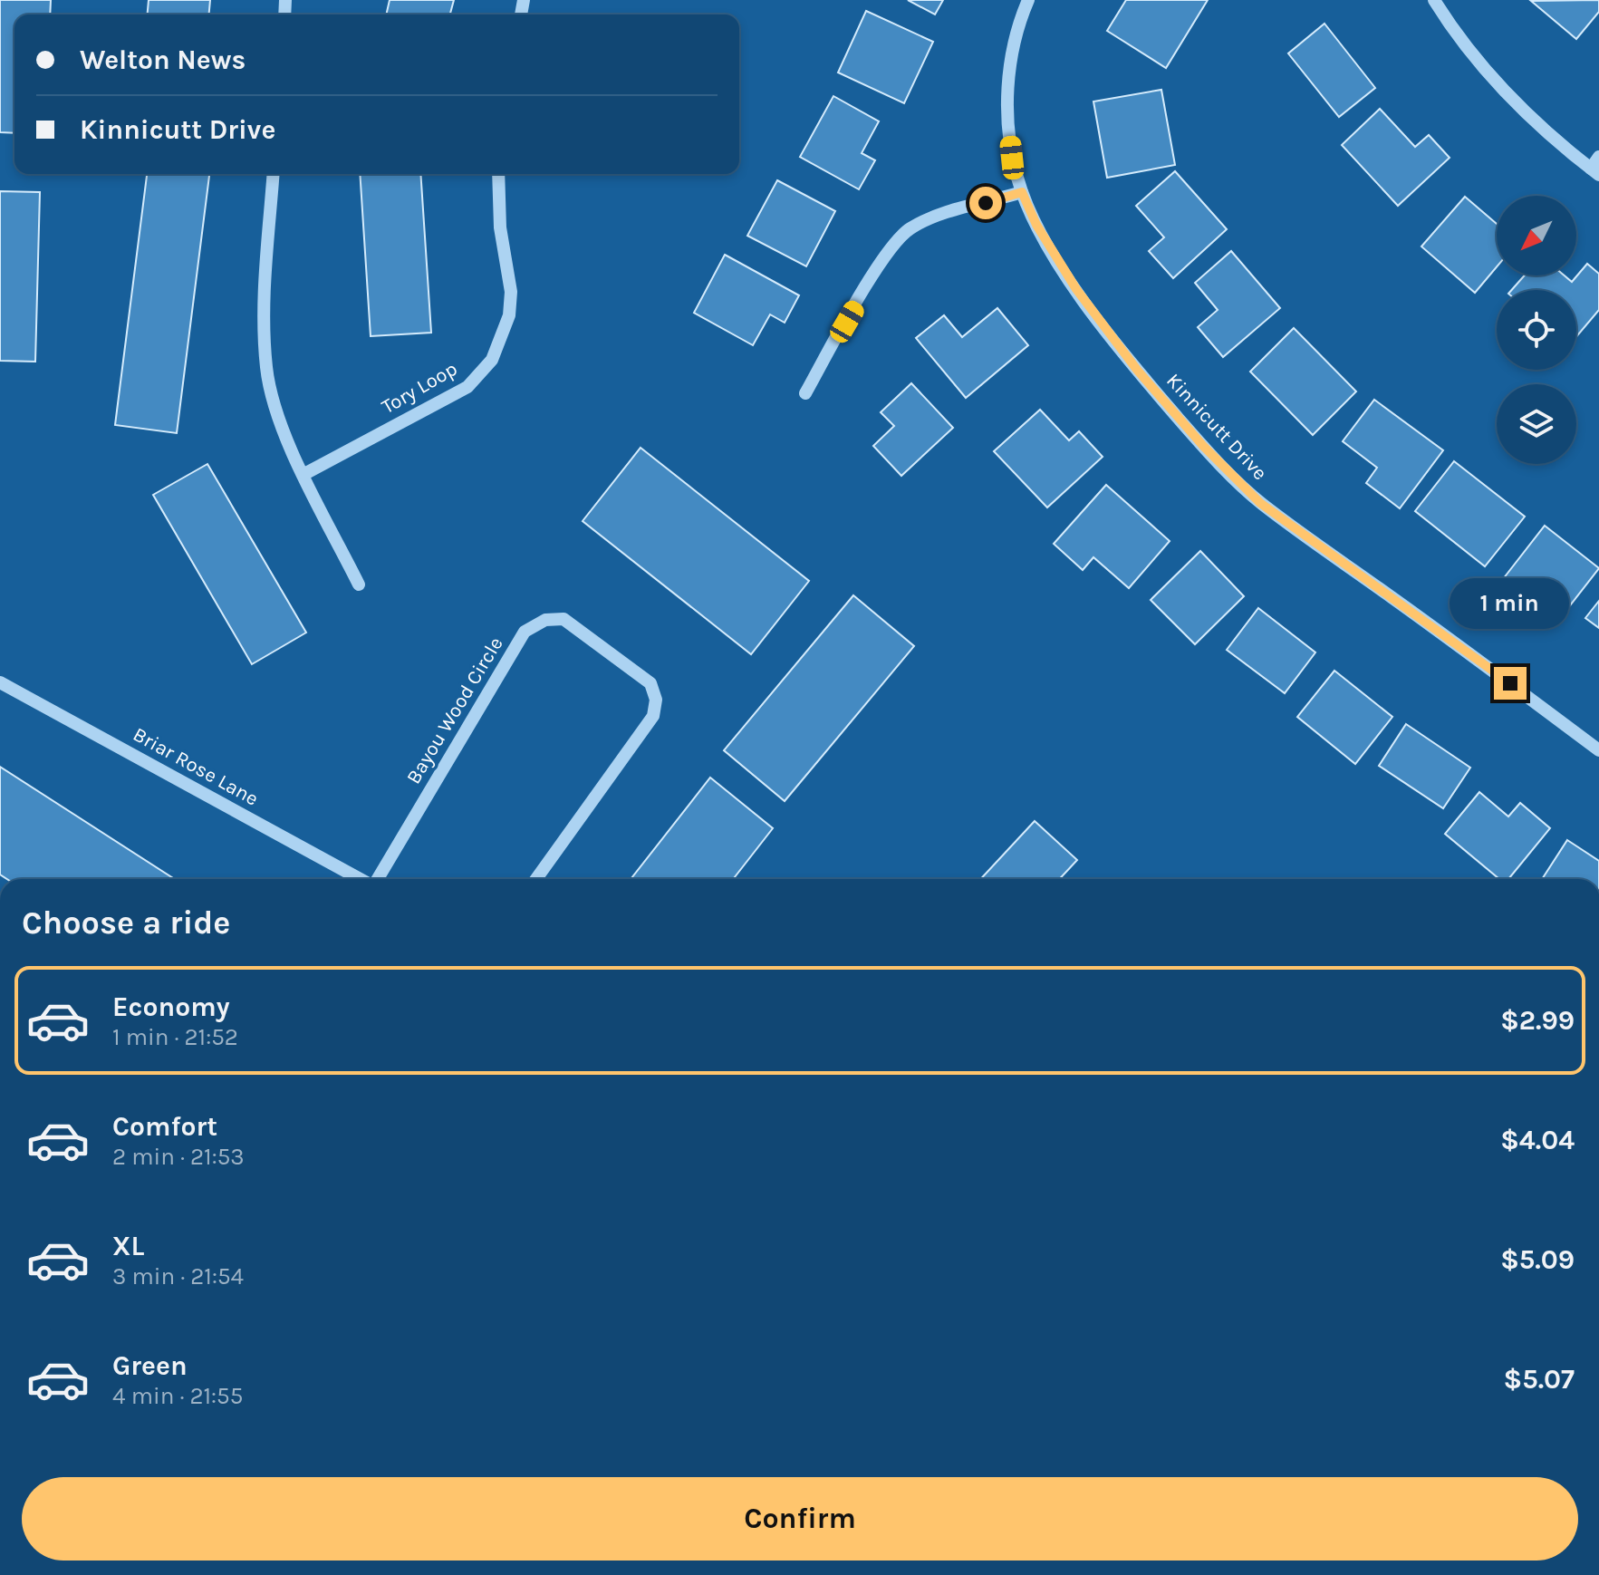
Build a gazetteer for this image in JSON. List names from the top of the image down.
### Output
{
  "streets": {
    "street": [
      "Tory Loop",
      "Kinnicutt Drive",
      "Bayou Wood Circle",
      "Briar Rose Lane"
    ]
  },
  "north": "bottom left",
  "page": {
    "banner": ["Welton News", "Kinnicutt Drive"],
    "bubble": "1 min",
    "heading": "Choose a ride",
    "list": [
      {
        "name": "Economy",
        "note": "1 min · 21:52",
        "value": "$2.99"
      },
      {
        "name": "Comfort",
        "note": "2 min · 21:53",
        "value": "$4.04"
      },
      {
        "name": "XL",
        "note": "3 min · 21:54",
        "value": "$5.09"
      },
      {
        "name": "Green",
        "note": "4 min · 21:55",
        "value": "$5.07"
      }
    ],
    "buttons": "Confirm"
  }
}
